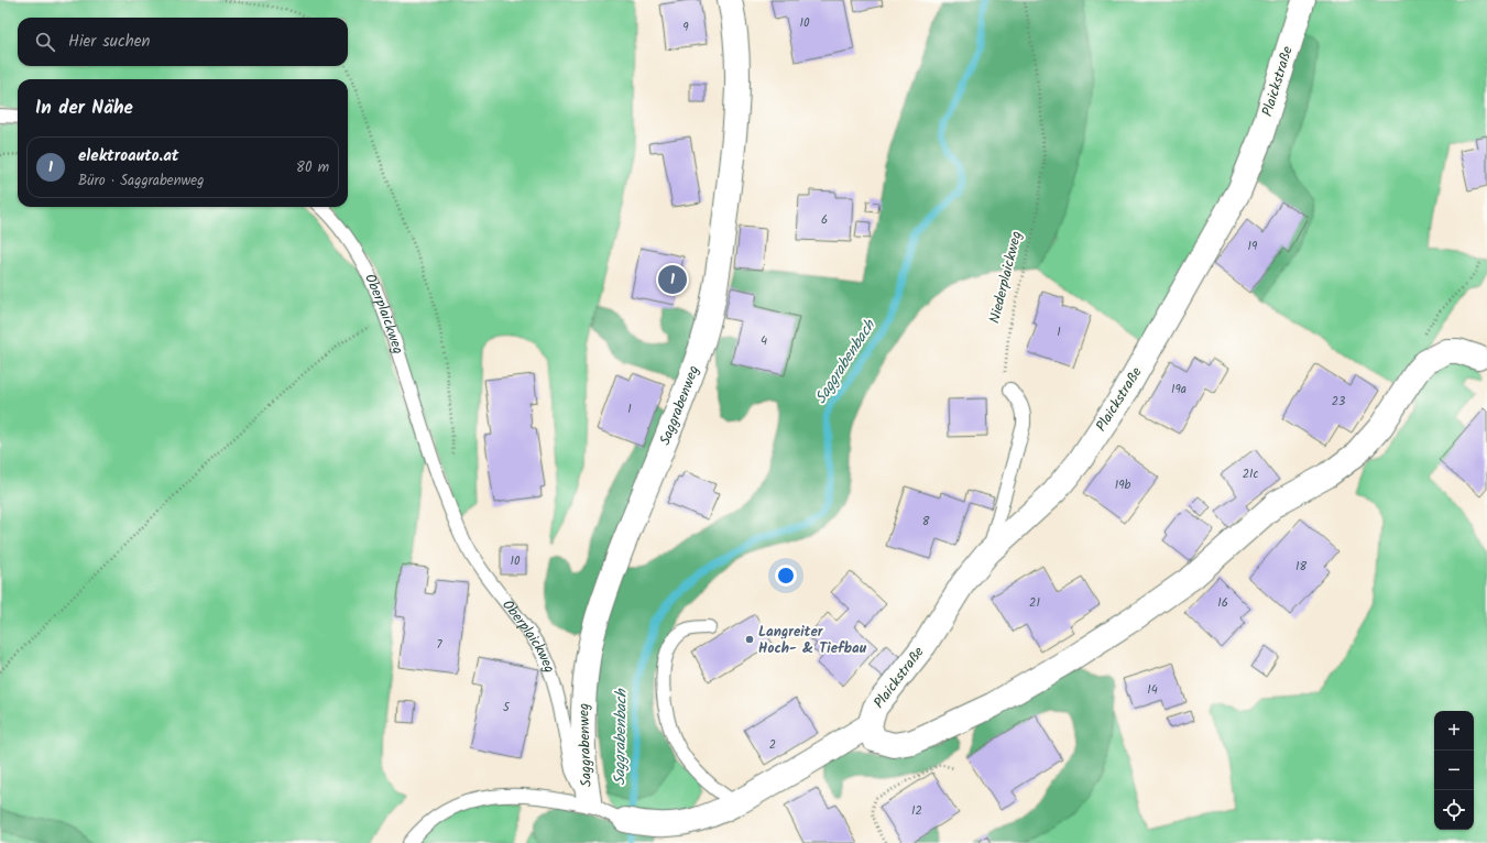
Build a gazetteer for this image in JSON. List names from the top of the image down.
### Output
{
  "streets": {
    "street": ["Plaickstraße", "Saggrabenweg"],
    "lane": ["Oberplaickweg"],
    "path": ["Niederplaickweg"]
  },
  "crossings": [
    ["Oberplaickweg", "Saggrabenweg"]
  ],
  "water": ["Saggrabenbach"],
  "places": ["Langreiter Hoch- & Tiefbau"],
  "house_numbers": [
    "10",
    "9",
    "6",
    "19",
    "1",
    "4",
    "19a",
    "23",
    "1",
    "21c",
    "19b",
    "8",
    "10",
    "18",
    "21",
    "16",
    "7",
    "14",
    "5",
    "2",
    "12"
  ],
  "page": {
    "search": "Hier suchen",
    "heading": "In der Nähe",
    "list": [
      {
        "mark": "1",
        "name": "elektroauto.at",
        "note": "Büro · Saggrabenweg",
        "value": "80 m"
      }
    ],
    "pins": "1",
    "map_buttons": ["+", "−"]
  }
}
